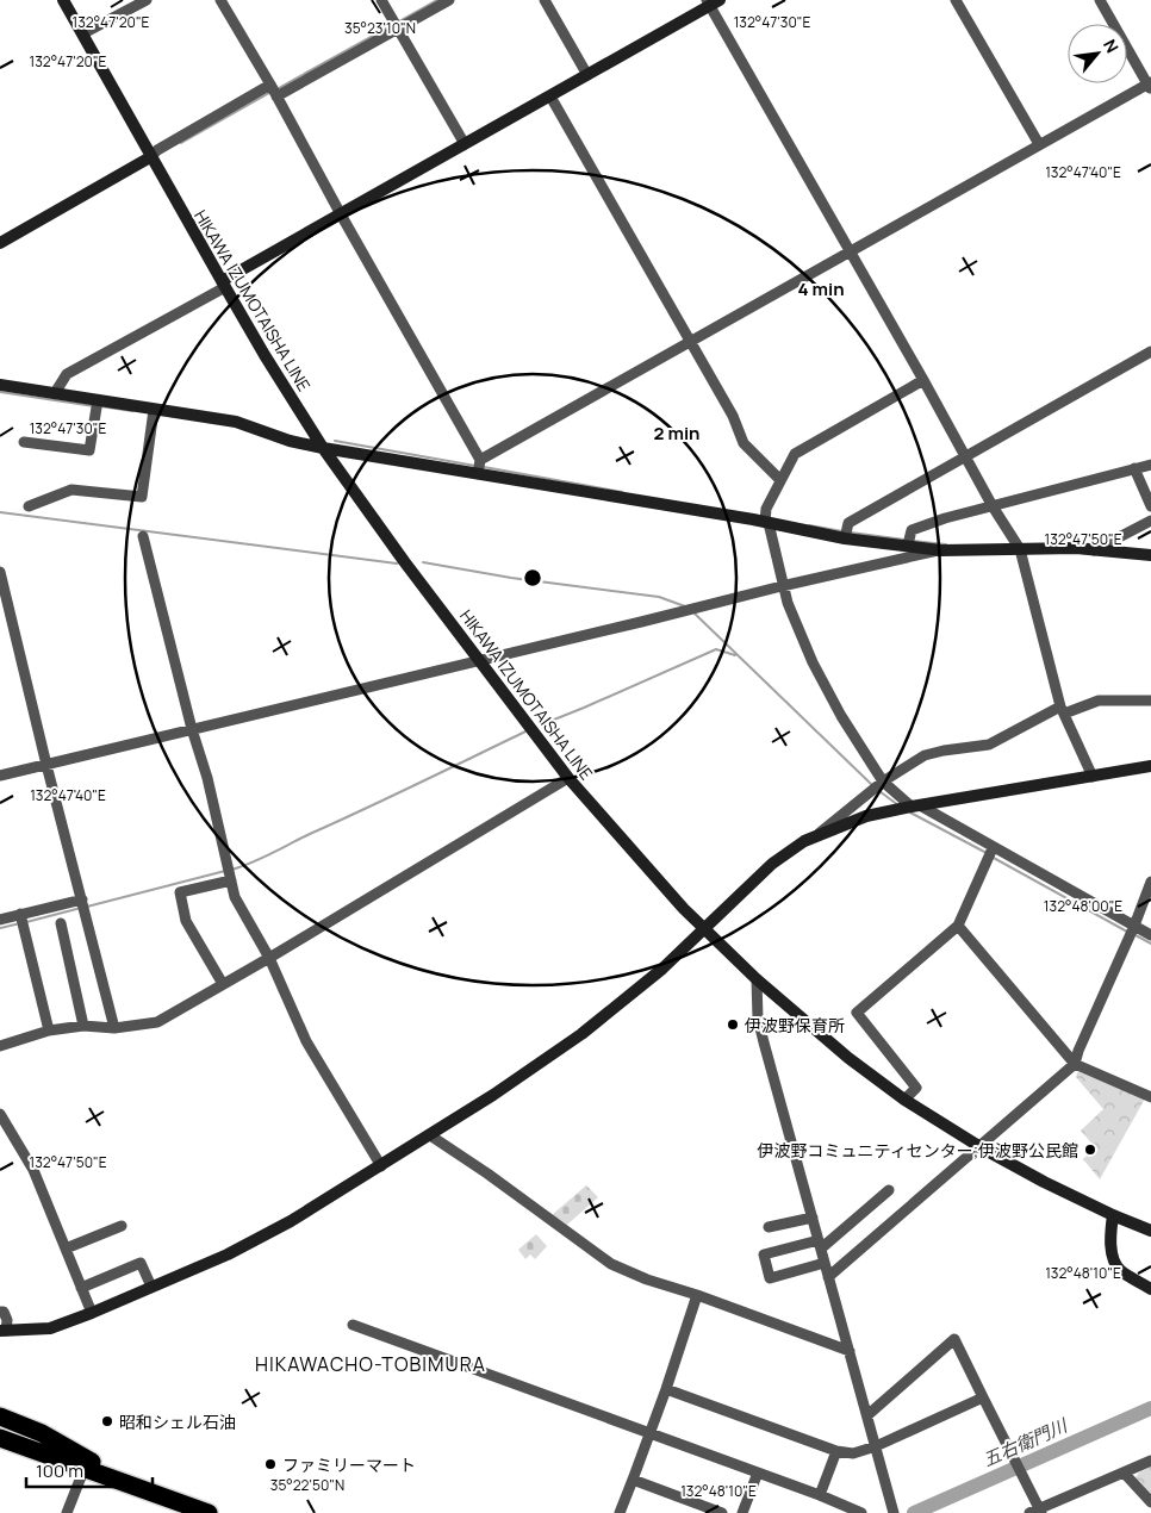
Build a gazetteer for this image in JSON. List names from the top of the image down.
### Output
{
  "streets": {
    "street": ["HIKAWA IZUMOTAISHA LINE"]
  },
  "districts": ["HIKAWACHO-TOBIMURA"],
  "water": ["五右衛門川"],
  "places": [
    "伊波野保育所",
    "伊波野コミュニティセンター;伊波野公民館",
    "昭和シェル石油",
    "ファミリーマート"
  ],
  "scale_bar": "100 m",
  "north": "top right",
  "coordinates": [
    "132°47'20\"E",
    "132°47'30\"E",
    "35°23'10\"N",
    "132°47'40\"E",
    "132°47'50\"E",
    "132°48'00\"E",
    "132°48'10\"E",
    "35°22'50\"N"
  ],
  "rings": ["4 min", "2 min"]
}
